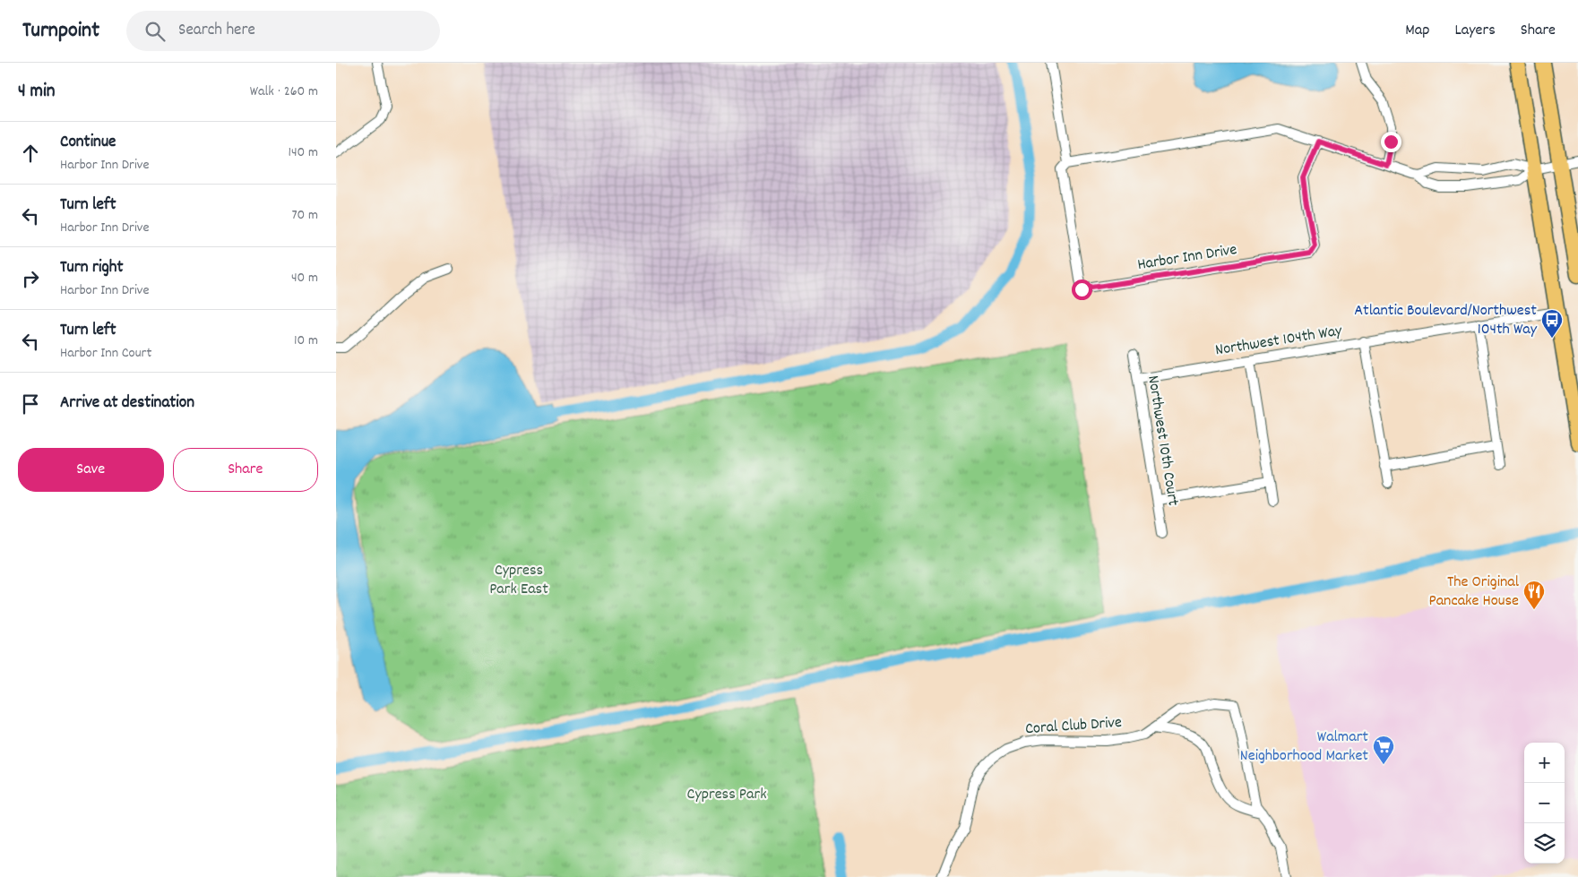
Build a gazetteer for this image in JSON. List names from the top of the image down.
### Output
{
  "streets": {
    "street": [
      "Harbor Inn Drive",
      "Northwest 104th Way",
      "Northwest 10th Court",
      "Coral Club Drive"
    ]
  },
  "crossings": [
    ["Northwest 104th Way", "Northwest 10th Court"]
  ],
  "parks": ["Cypress Park East", "Cypress Park"],
  "places": {
    "bus stop": ["Atlantic Boulevard/Northwest 104th Way"],
    "restaurant": ["The Original Pancake House"],
    "supermarket": ["Walmart Neighborhood Market"]
  },
  "page": {
    "header": "Turnpoint",
    "search": "Search here",
    "nav": ["Map", "Layers", "Share"],
    "heading": ["4 min", "Walk · 260 m"],
    "list": [
      ["Continue", "Harbor Inn Drive", "140 m"],
      ["Turn left", "Harbor Inn Drive", "70 m"],
      ["Turn right", "Harbor Inn Drive", "40 m"],
      ["Turn left", "Harbor Inn Court", "10 m"],
      "Arrive at destination"
    ],
    "buttons": ["Save", "Share"],
    "map_buttons": ["+", "−"]
  }
}
